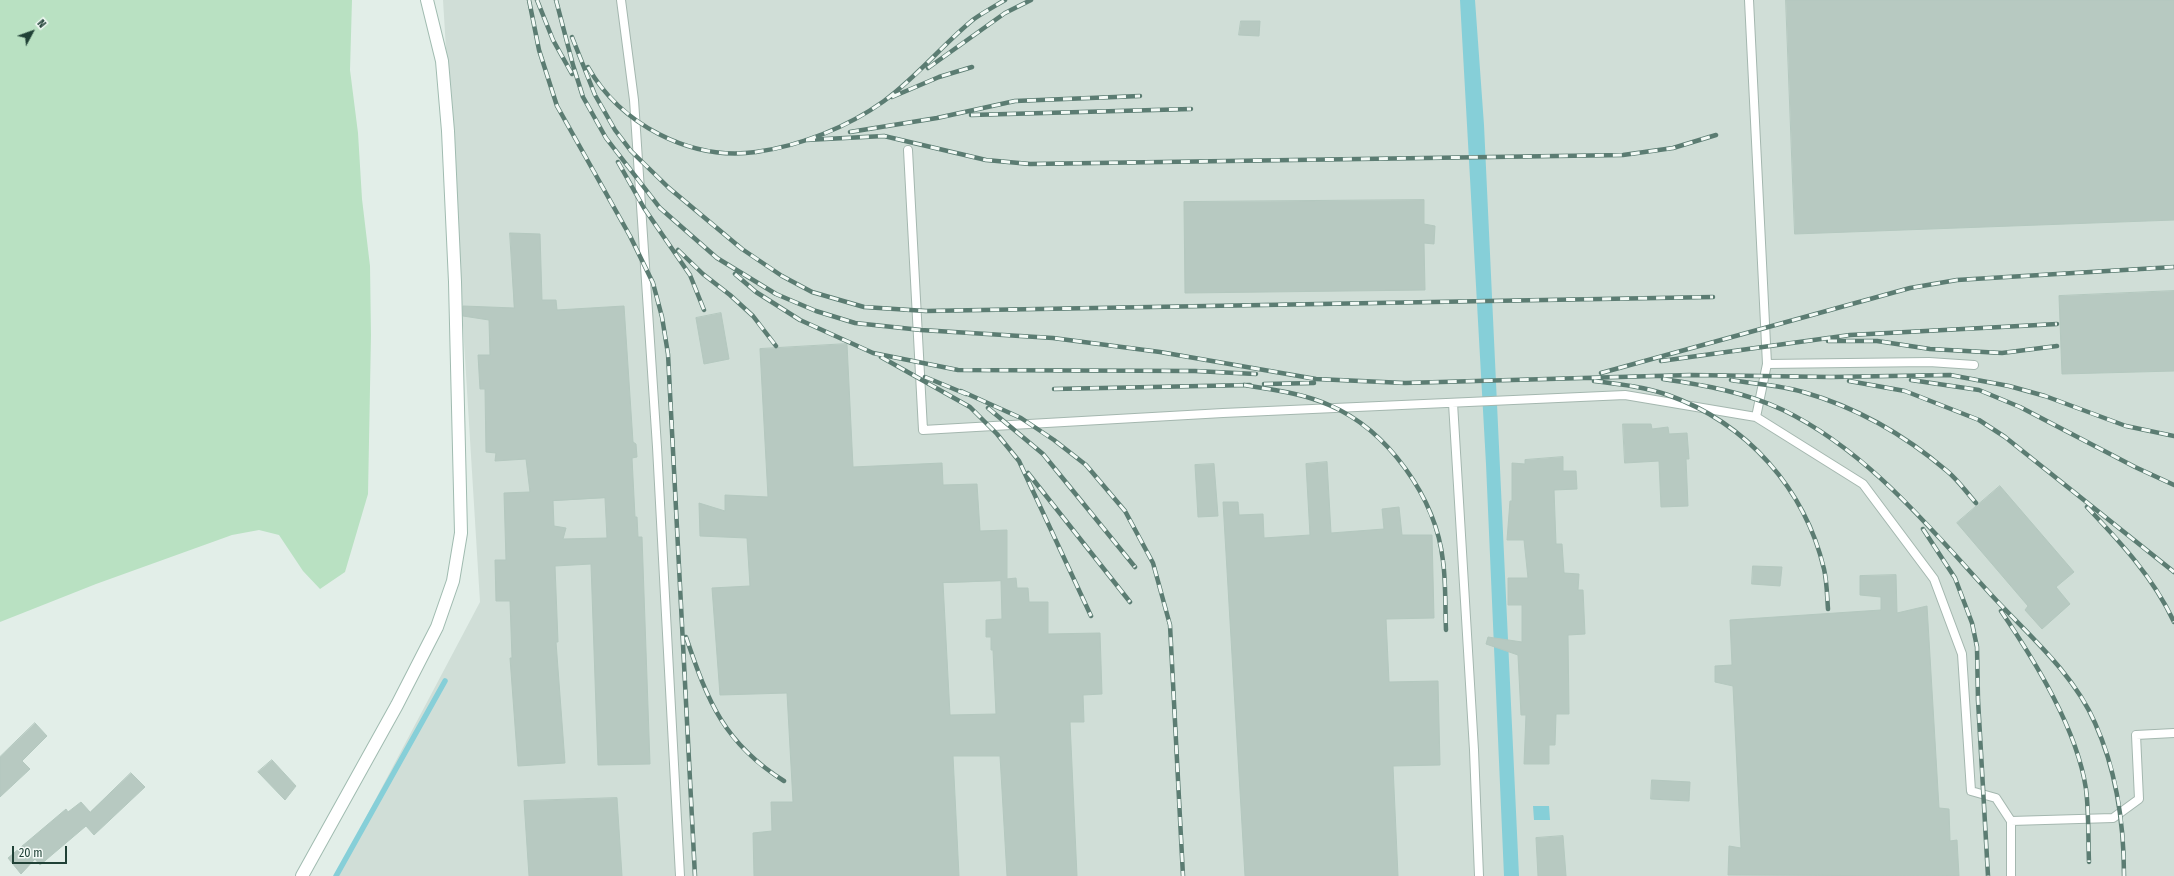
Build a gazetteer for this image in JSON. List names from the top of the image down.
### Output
{
  "scale_bar": "20 m",
  "north": "top right"
}
